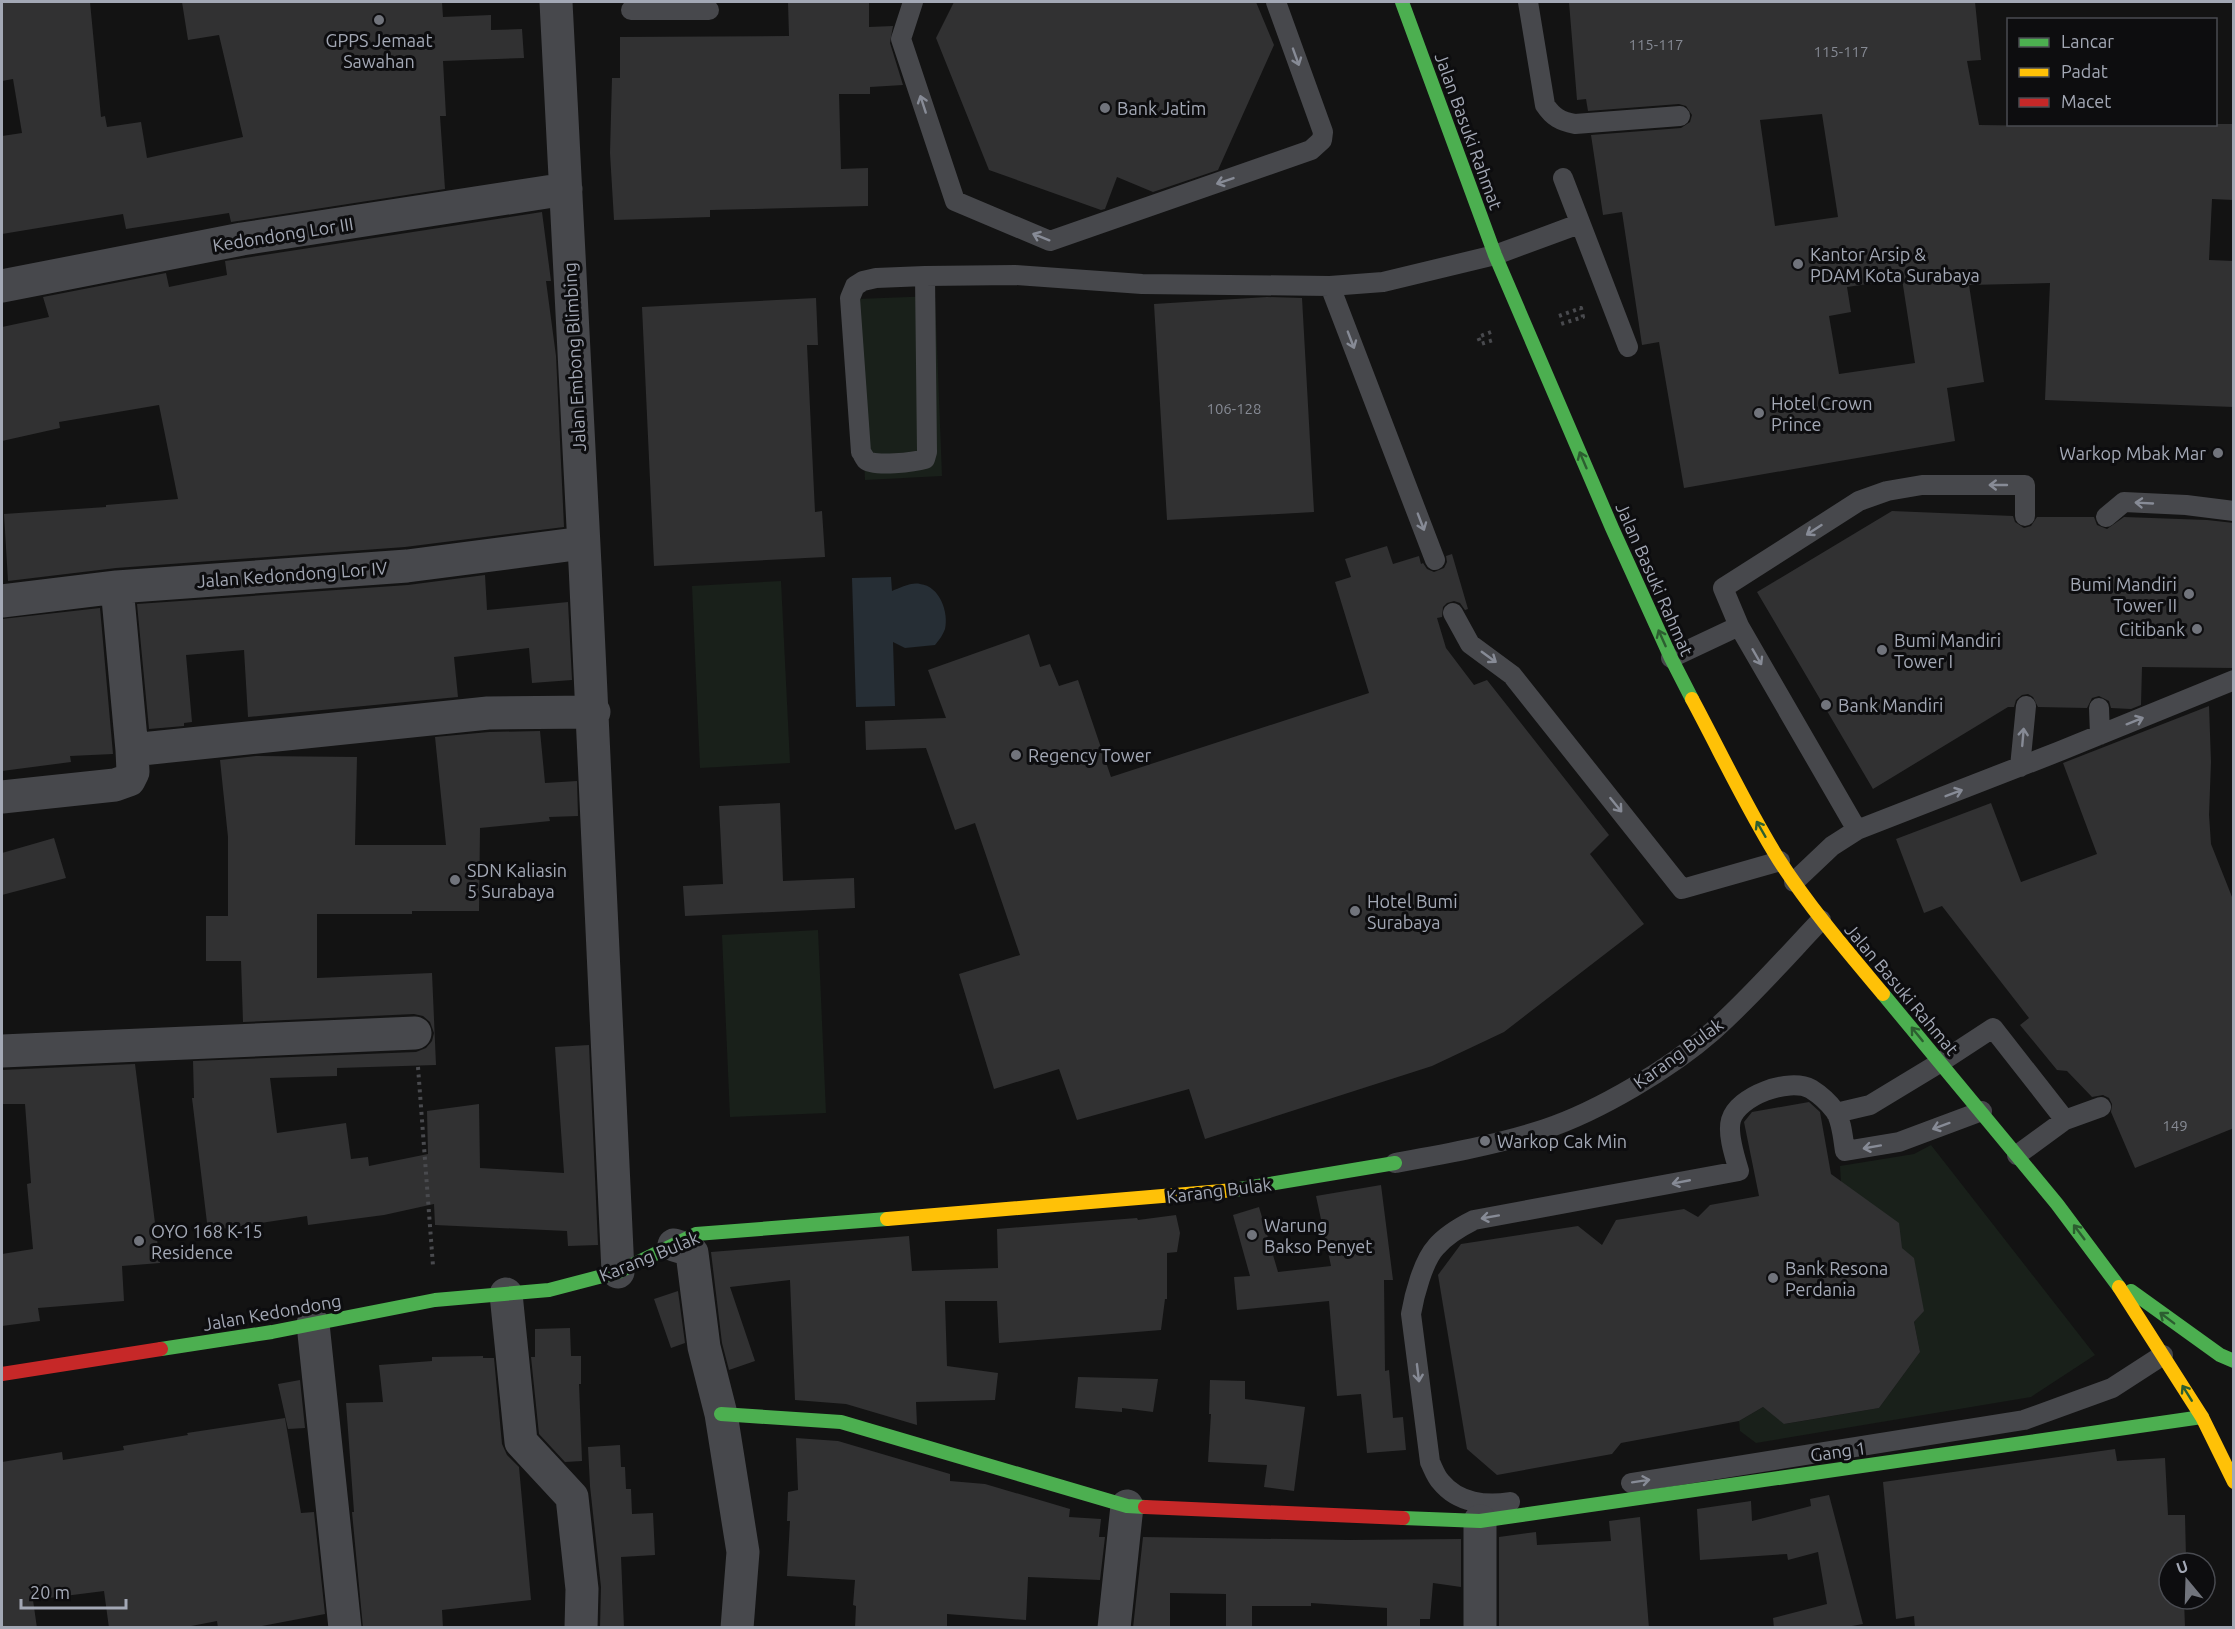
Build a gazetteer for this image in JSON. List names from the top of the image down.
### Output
{
  "streets": {
    "street": [
      "Jalan Basuki Rahmat",
      "Kedondong Lor III",
      "Jalan Embong Blimbing",
      "Jalan Kedondong Lor IV",
      "Karang Bulak",
      "Jalan Kedondong",
      "Gang 1"
    ]
  },
  "crossings": [
    ["Jalan Basuki Rahmat", "Karang Bulak"],
    ["Kedondong Lor III", "Jalan Embong Blimbing"],
    ["Jalan Embong Blimbing", "Jalan Kedondong Lor IV"],
    ["Jalan Embong Blimbing", "Karang Bulak"],
    ["Karang Bulak", "Jalan Kedondong"]
  ],
  "one_way": ["Jalan Basuki Rahmat"],
  "places": [
    "GPPS Jemaat Sawahan",
    "Bank Jatim",
    "Kantor Arsip & PDAM Kota Surabaya",
    "Hotel Crown Prince",
    "Warkop Mbak Mar",
    "Bumi Mandiri Tower II",
    "Citibank",
    "Bumi Mandiri Tower I",
    "Bank Mandiri",
    "Regency Tower",
    "SDN Kaliasin 5 Surabaya",
    "Hotel Bumi Surabaya",
    "Warkop Cak Min",
    "Warung Bakso Penyet",
    "OYO 168 K-15 Residence",
    "Bank Resona Perdania"
  ],
  "house_numbers": [
    "115-117",
    "115-117",
    "106-128",
    "149"
  ],
  "legend": ["Lancar", "Padat", "Macet"],
  "scale_bar": "20 m",
  "north": "top"
}
